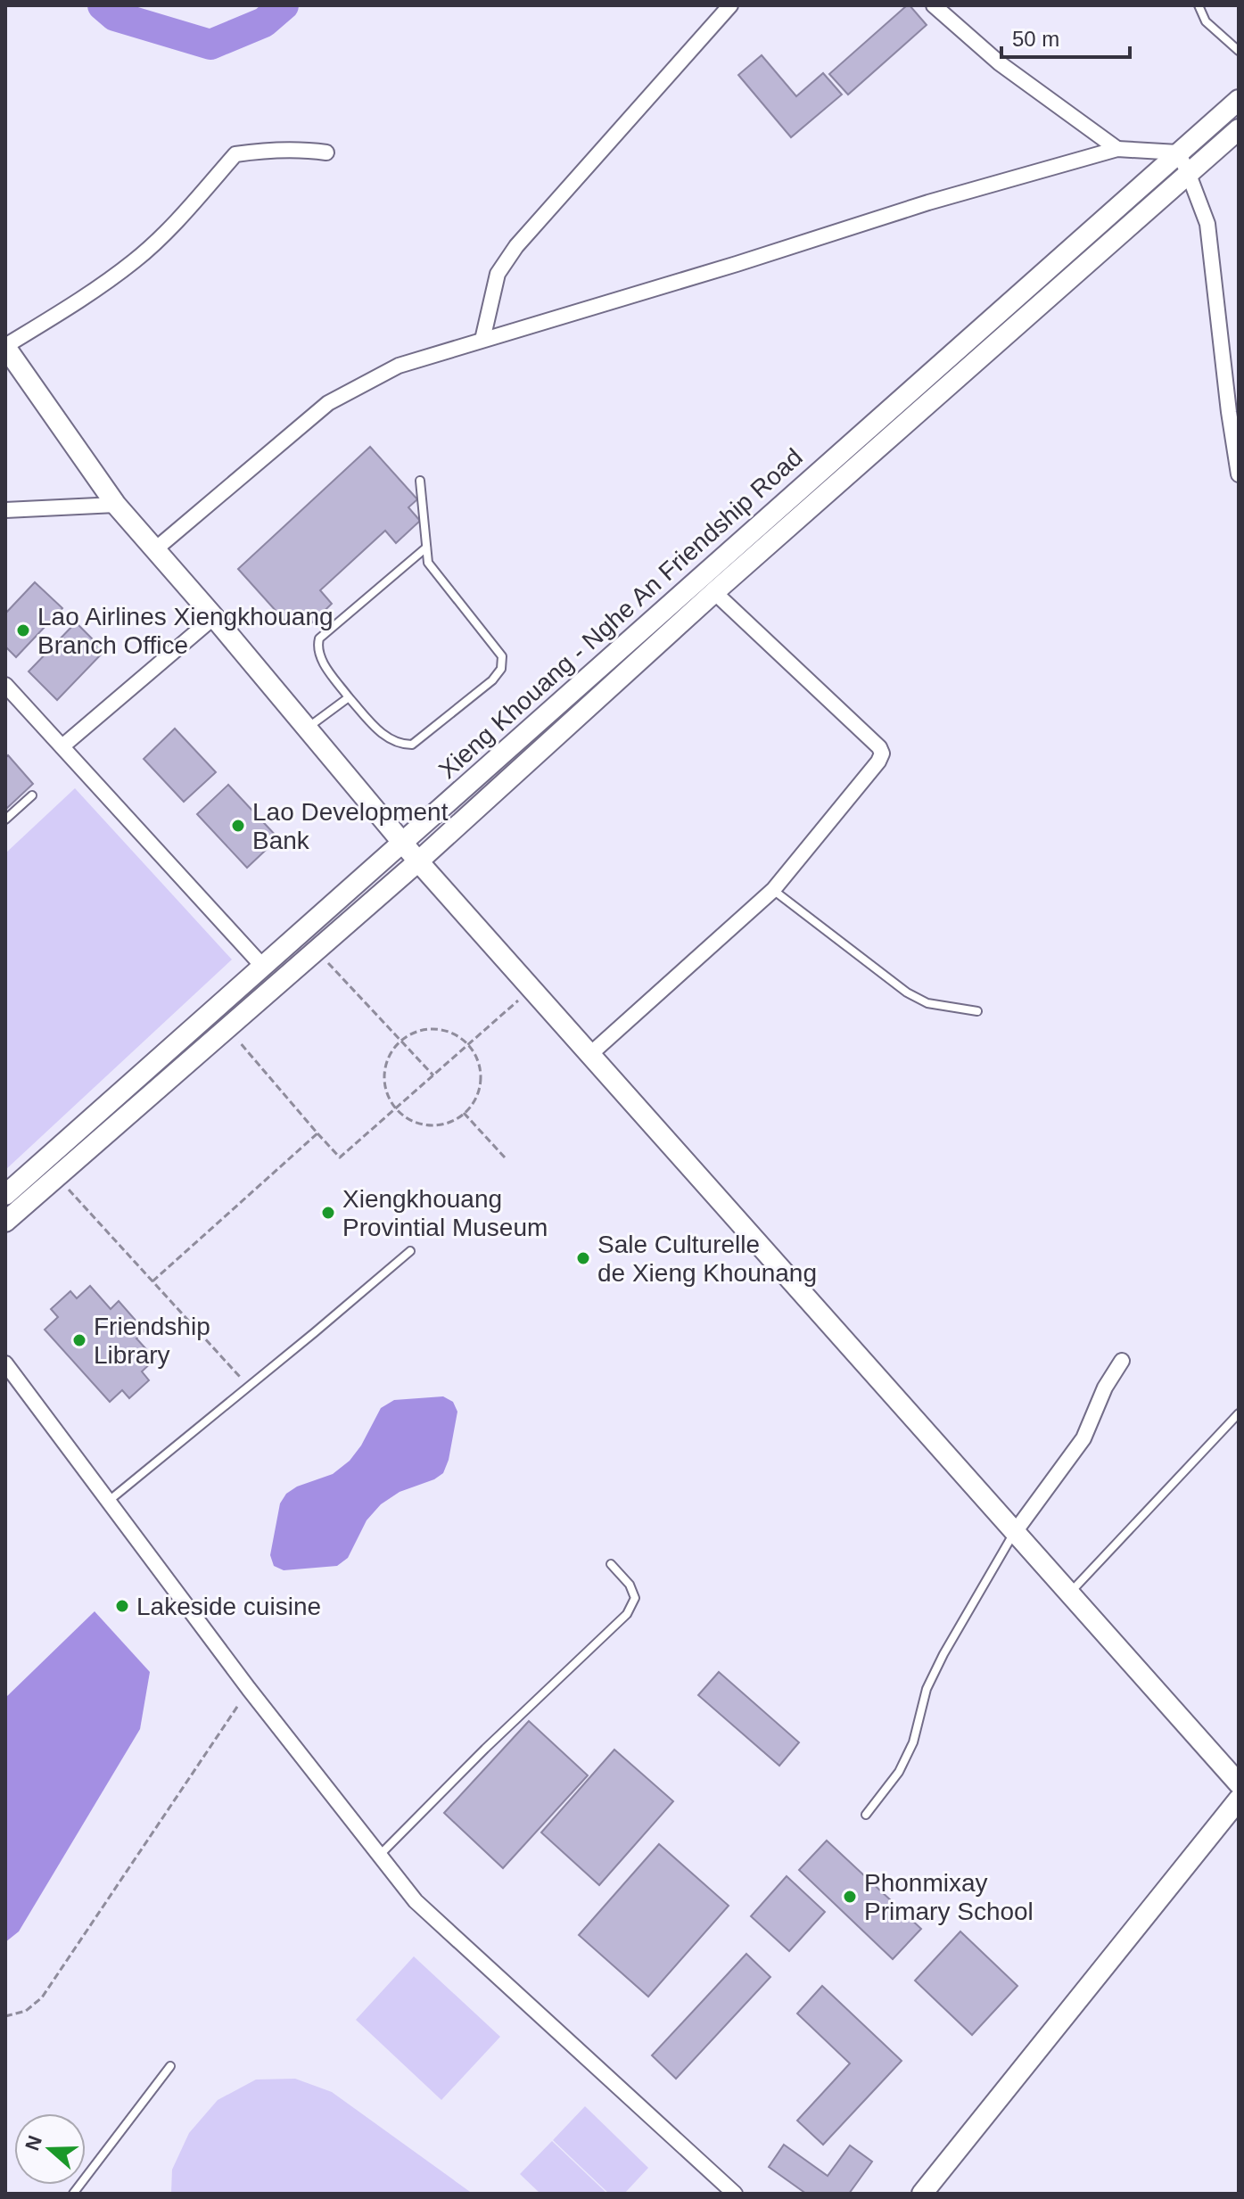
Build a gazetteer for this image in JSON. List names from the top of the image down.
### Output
{
  "streets": {
    "street": ["Xieng Khouang - Nghe An Friendship Road"]
  },
  "places": [
    "Lao Airlines Xiengkhouang Branch Office",
    "Lao Development Bank",
    "Xiengkhouang Provintial Museum",
    "Sale Culturelle de Xieng Khounang",
    "Friendship Library",
    "Lakeside cuisine",
    "Phonmixay Primary School"
  ],
  "scale_bar": "50 m",
  "north": "left"
}
